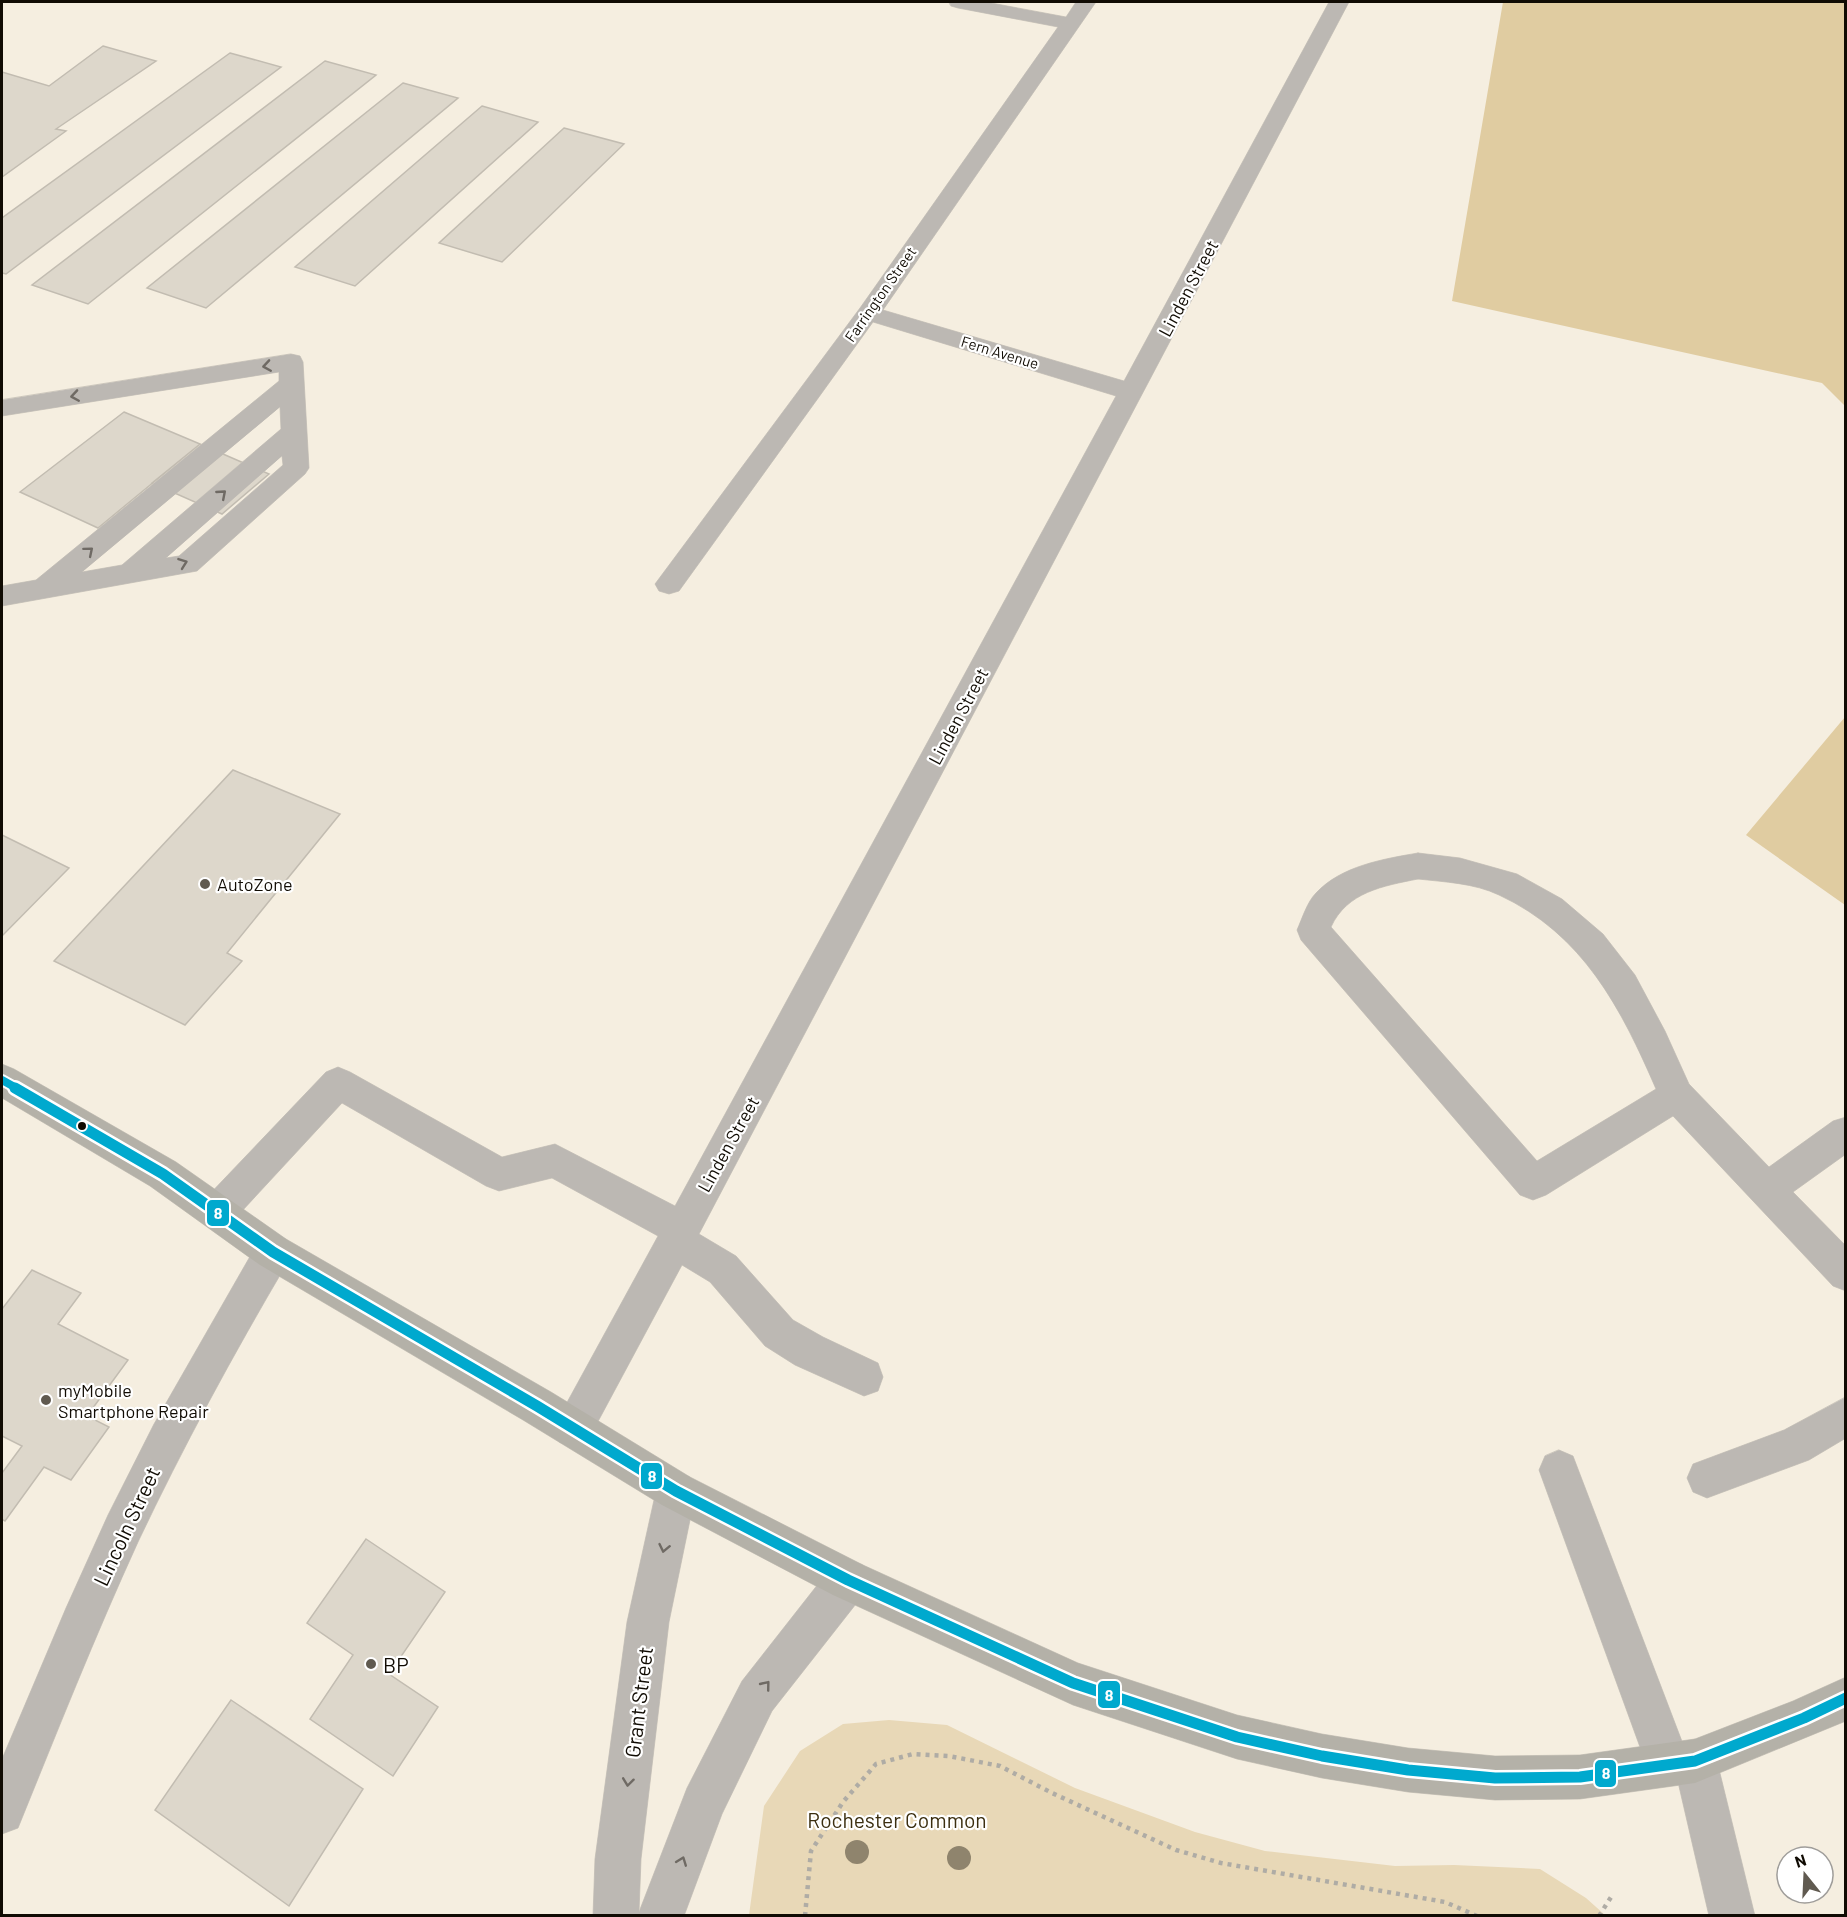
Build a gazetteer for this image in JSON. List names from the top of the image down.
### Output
{
  "streets": {
    "street": [
      "Linden Street",
      "Farrington Street",
      "Fern Avenue",
      "Lincoln Street",
      "Grant Street"
    ]
  },
  "crossings": [
    ["Linden Street", "Fern Avenue"],
    ["Farrington Street", "Fern Avenue"]
  ],
  "parks": ["Rochester Common"],
  "places": ["AutoZone", "myMobile Smartphone Repair", "BP"],
  "lines": ["transit line 8"],
  "north": "top"
}
